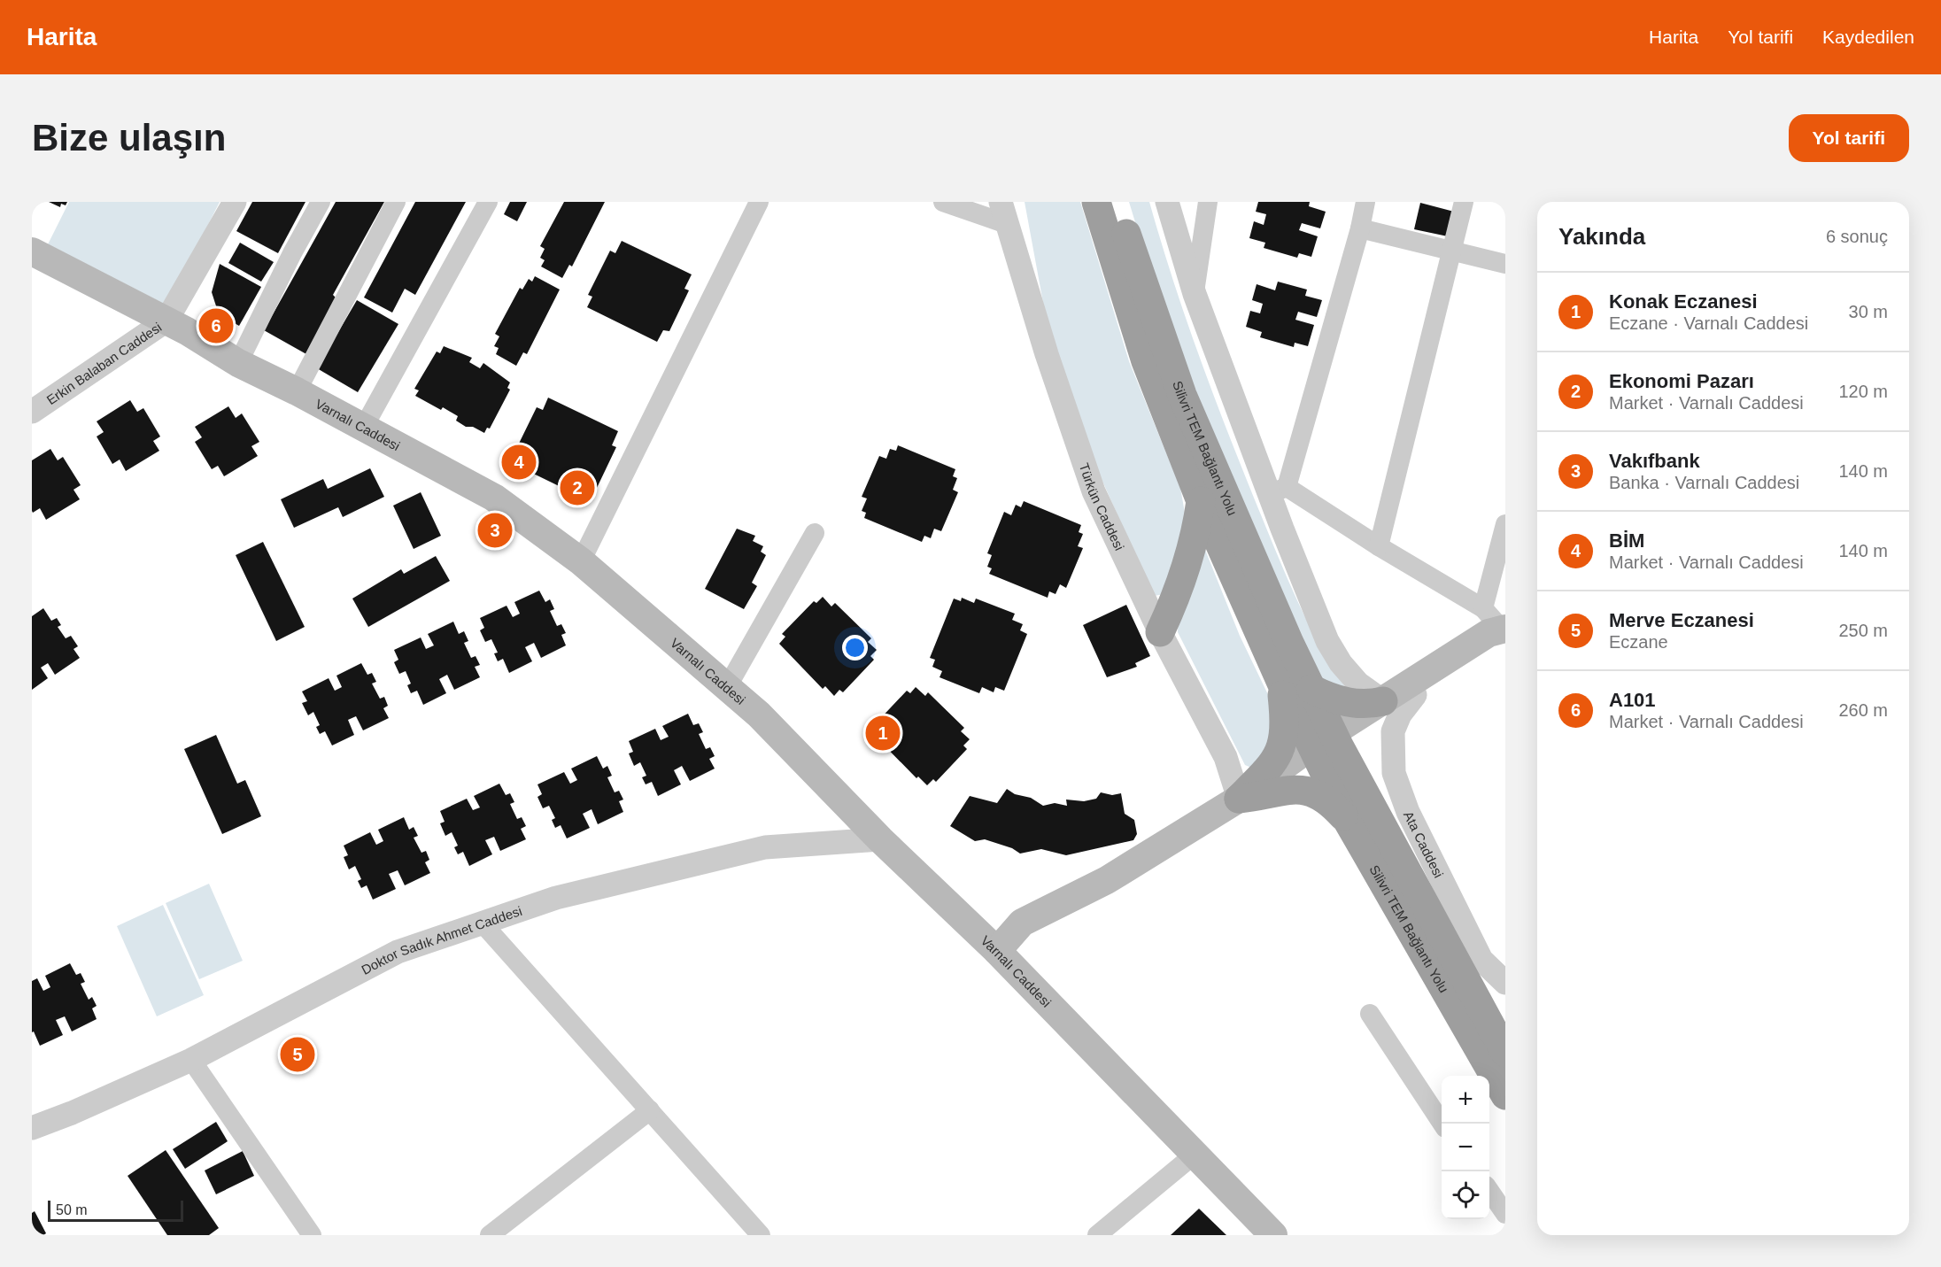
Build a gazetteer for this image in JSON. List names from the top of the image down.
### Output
{
  "streets": {
    "highway": ["Silivri TEM Bağlantı Yolu"],
    "main road": ["Varnalı Caddesi"],
    "street": [
      "Erkin Balaban Caddesi",
      "Türkün Caddesi",
      "Ata Caddesi",
      "Doktor Sadık Ahmet Caddesi"
    ]
  },
  "crossings": [
    ["Erkin Balaban Caddesi", "Varnalı Caddesi"],
    ["Varnalı Caddesi", "Doktor Sadık Ahmet Caddesi"]
  ],
  "scale_bar": "50 m",
  "page": {
    "header": "Harita",
    "nav": ["Harita", "Yol tarifi", "Kaydedilen"],
    "buttons": "Yol tarifi",
    "title": "Bize ulaşın",
    "heading": ["Yakında", "6 sonuç"],
    "list": [
      {
        "mark": "1",
        "name": "Konak Eczanesi",
        "note": "Eczane · Varnalı Caddesi",
        "value": "30 m"
      },
      {
        "mark": "2",
        "name": "Ekonomi Pazarı",
        "note": "Market · Varnalı Caddesi",
        "value": "120 m"
      },
      {
        "mark": "3",
        "name": "Vakıfbank",
        "note": "Banka · Varnalı Caddesi",
        "value": "140 m"
      },
      {
        "mark": "4",
        "name": "BİM",
        "note": "Market · Varnalı Caddesi",
        "value": "140 m"
      },
      {
        "mark": "5",
        "name": "Merve Eczanesi",
        "note": "Eczane",
        "value": "250 m"
      },
      {
        "mark": "6",
        "name": "A101",
        "note": "Market · Varnalı Caddesi",
        "value": "260 m"
      }
    ],
    "pins": [
      "6",
      "4",
      "2",
      "3",
      "1",
      "5"
    ],
    "map_buttons": ["+", "−"],
    "scale": "50 m"
  }
}
